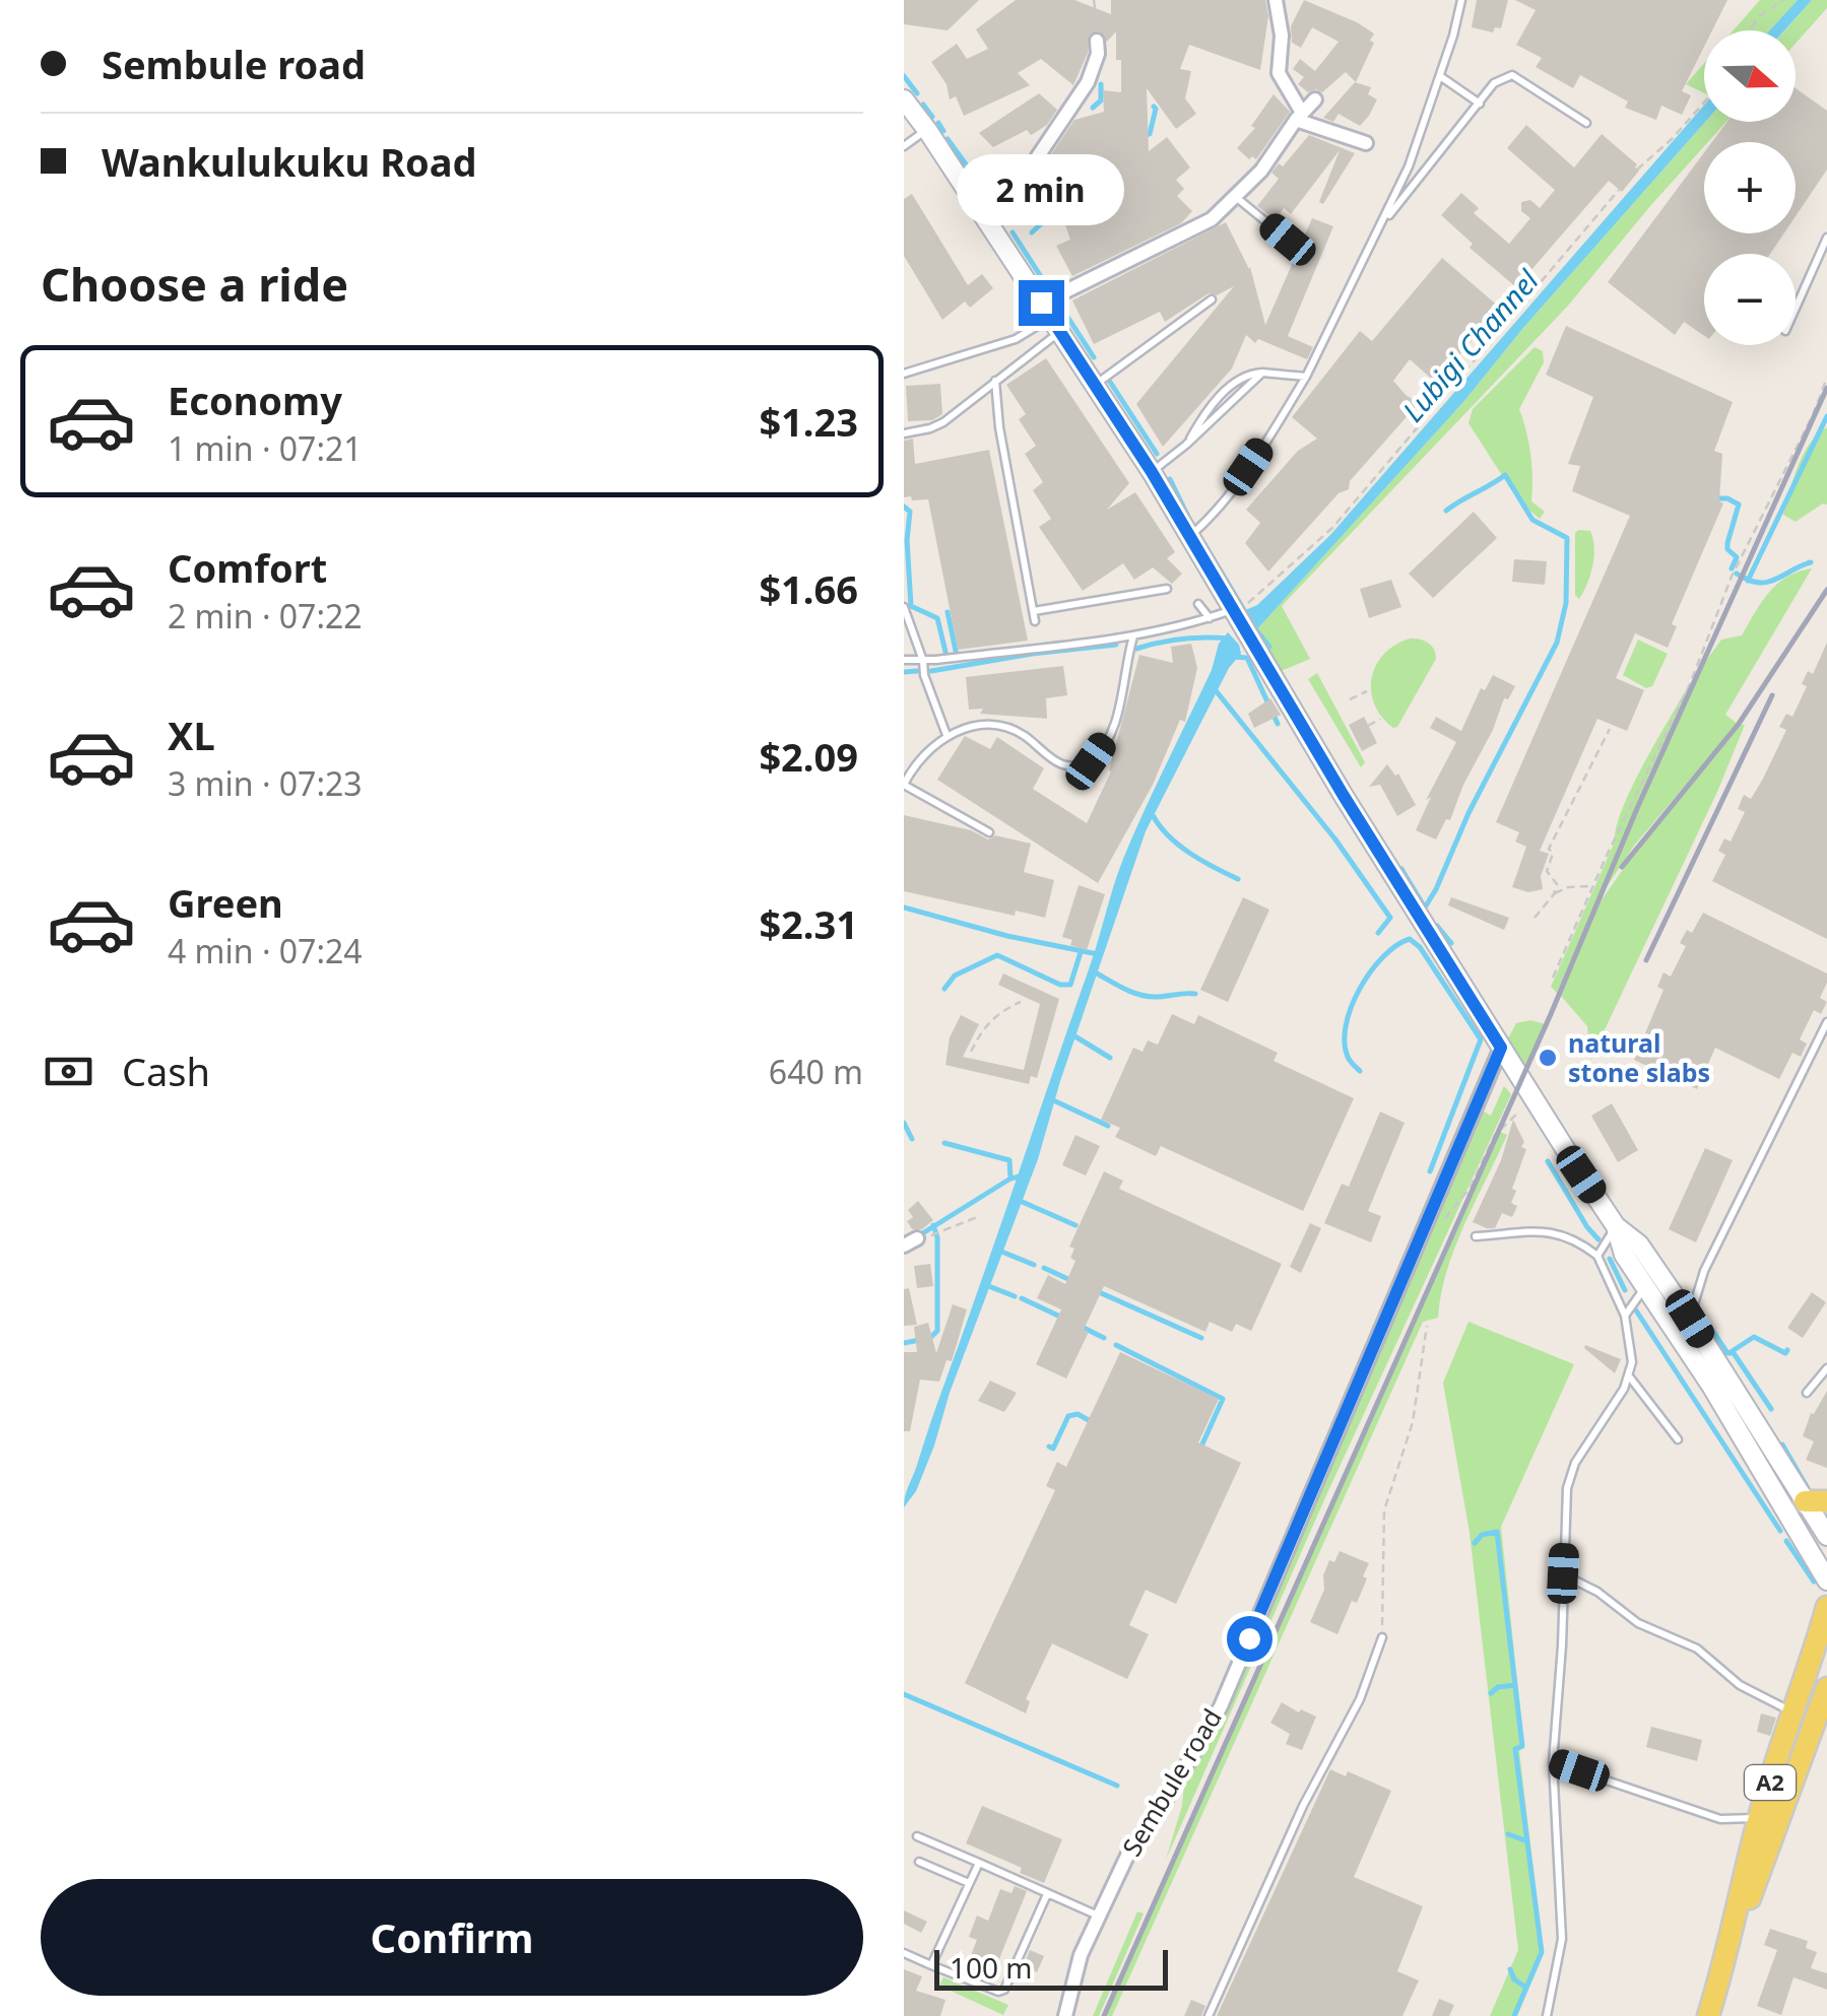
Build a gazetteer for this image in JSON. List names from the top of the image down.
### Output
{
  "streets": {
    "main road": ["A2"],
    "street": ["Sembule road"]
  },
  "water": ["Lubigi Channel"],
  "places": ["natural stone slabs"],
  "scale_bar": "100 m",
  "north": "right",
  "page": {
    "banner": ["Sembule road", "Wankulukuku Road"],
    "map_buttons": ["+", "−"],
    "bubble": "2 min",
    "heading": "Choose a ride",
    "list": [
      {
        "name": "Economy",
        "note": "1 min · 07:21",
        "value": "$1.23"
      },
      {
        "name": "Comfort",
        "note": "2 min · 07:22",
        "value": "$1.66"
      },
      {
        "name": "XL",
        "note": "3 min · 07:23",
        "value": "$2.09"
      },
      {
        "name": "Green",
        "note": "4 min · 07:24",
        "value": "$2.31"
      }
    ],
    "pay": ["Cash", "640 m"],
    "buttons": "Confirm",
    "scale": "100 m"
  }
}
